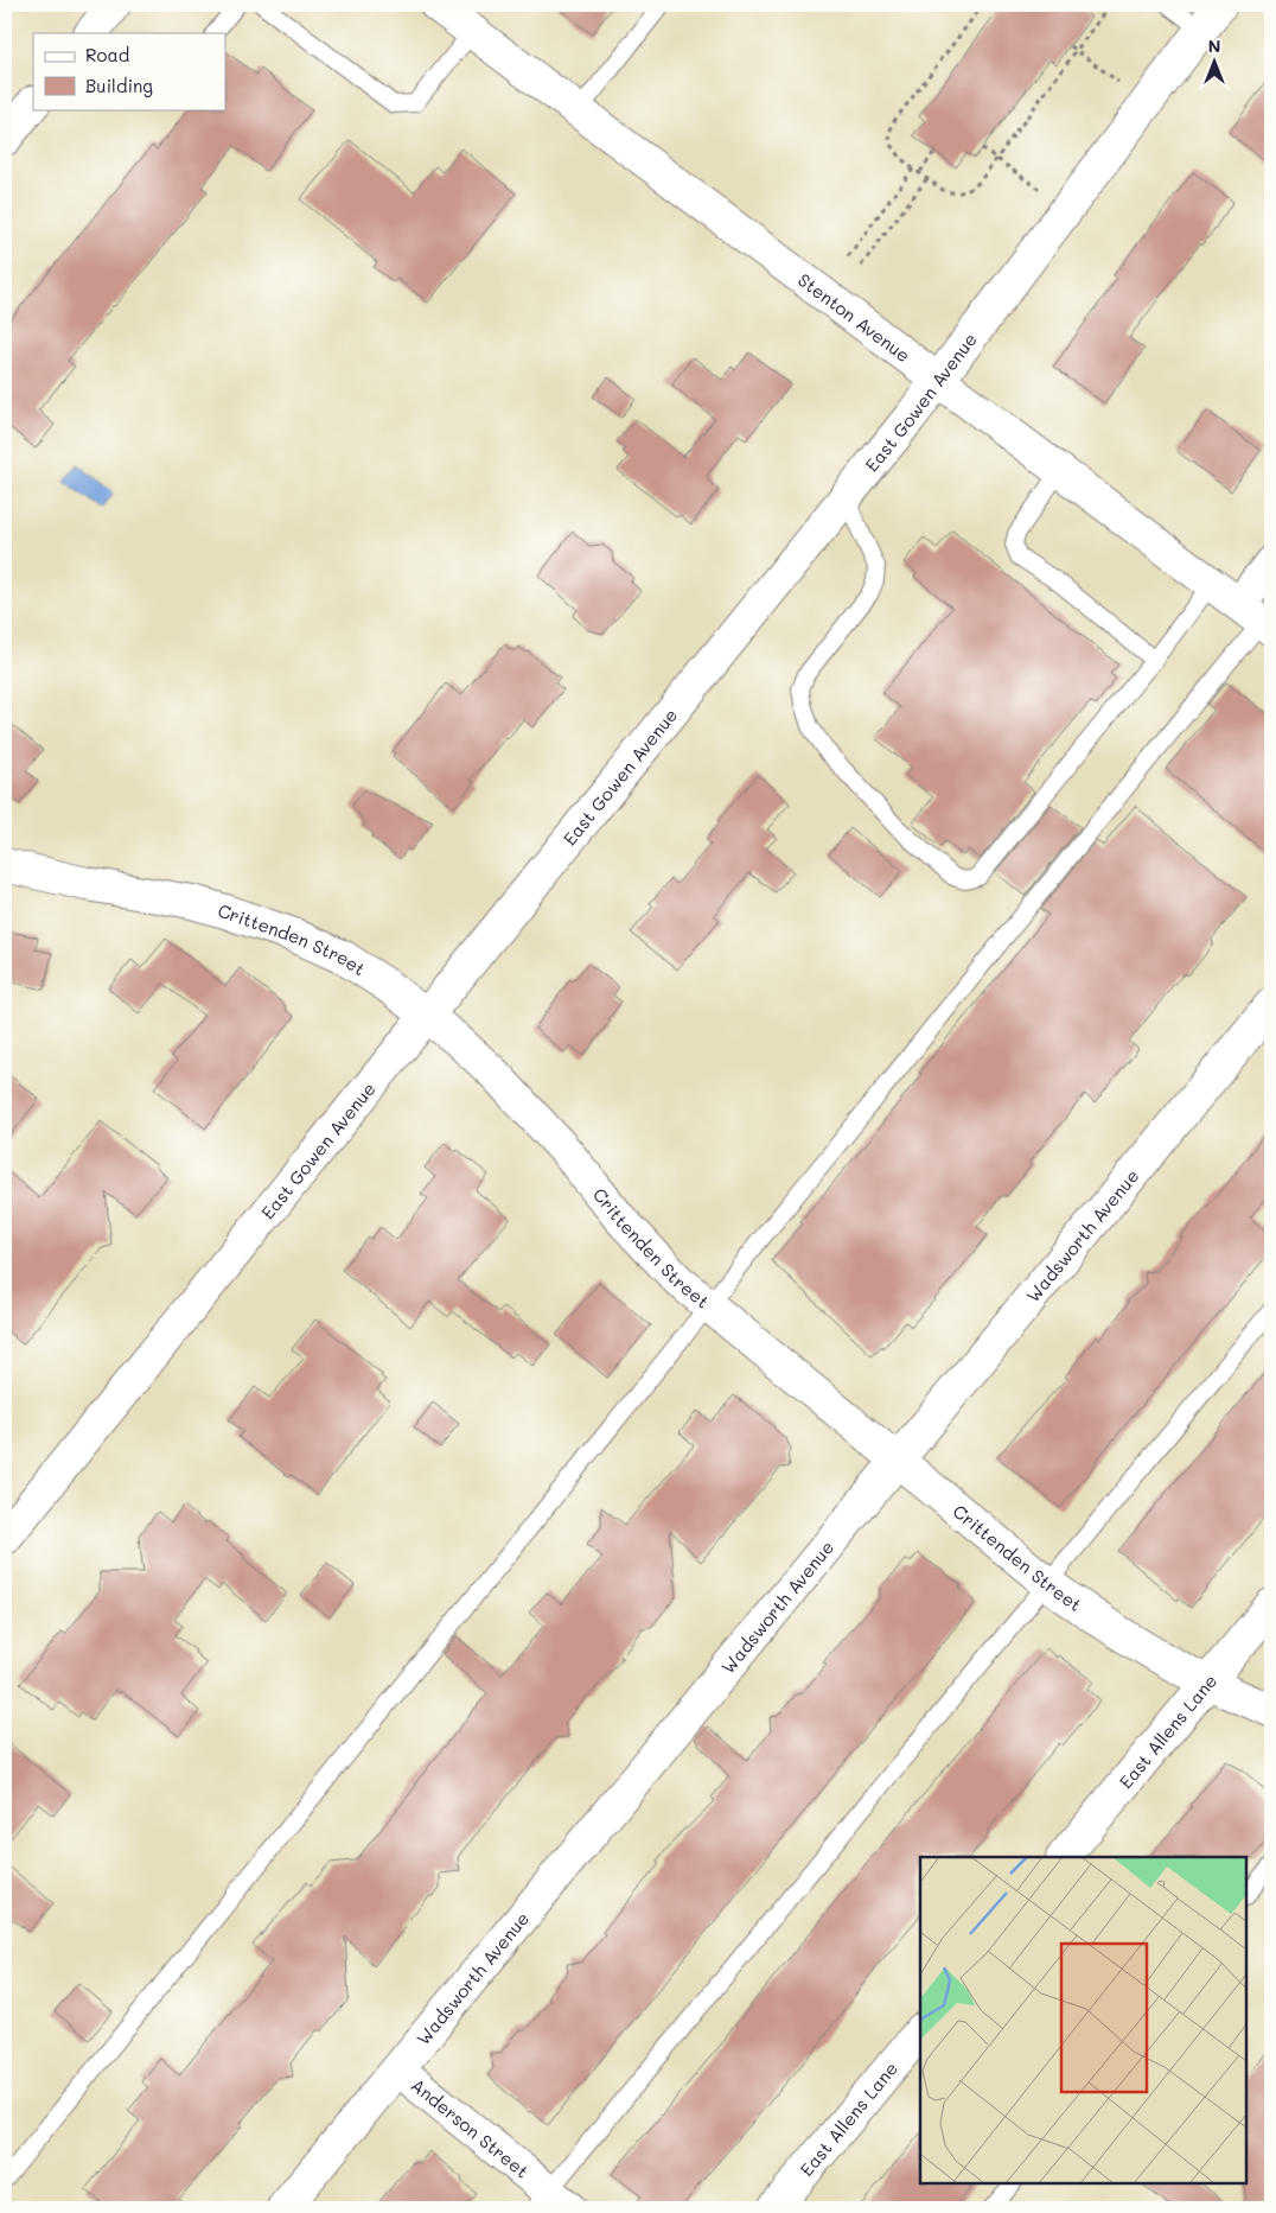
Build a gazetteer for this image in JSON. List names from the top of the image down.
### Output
{
  "streets": {
    "street": [
      "Stenton Avenue",
      "East Gowen Avenue",
      "Crittenden Street",
      "Wadsworth Avenue",
      "East Allens Lane",
      "Anderson Street"
    ]
  },
  "crossings": [
    ["Stenton Avenue", "East Gowen Avenue"],
    ["East Gowen Avenue", "Crittenden Street"],
    ["Crittenden Street", "Wadsworth Avenue"],
    ["Crittenden Street", "East Allens Lane"],
    ["Wadsworth Avenue", "Anderson Street"]
  ],
  "legend": ["Road", "Building"],
  "north": "top"
}
